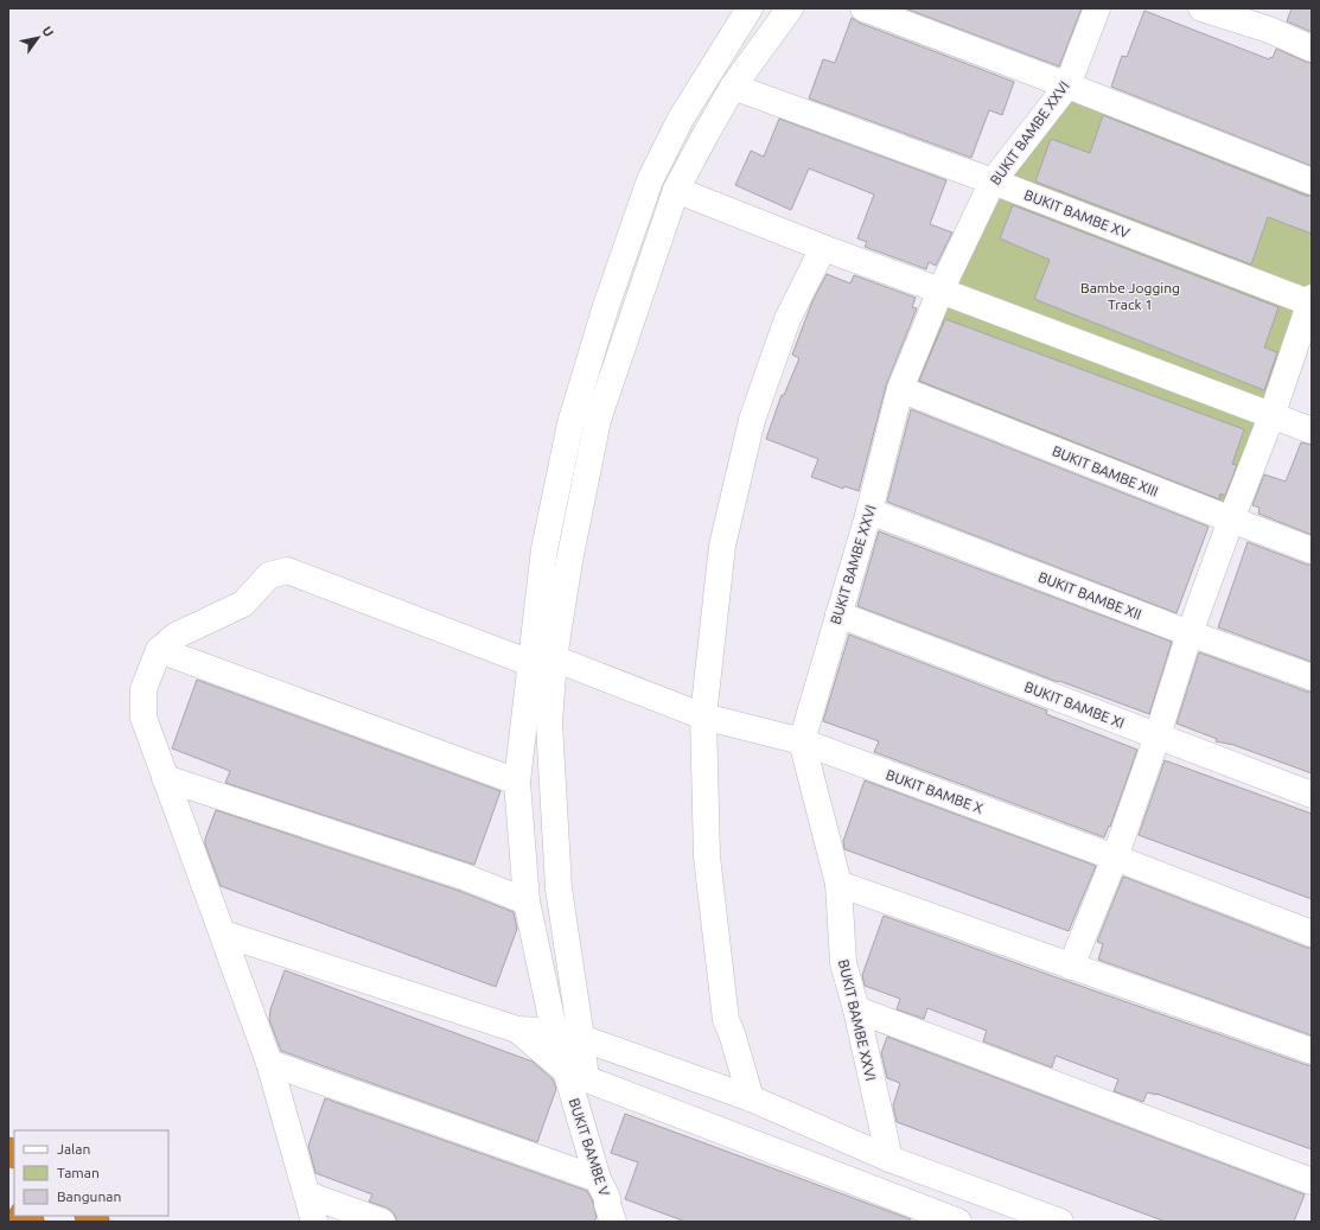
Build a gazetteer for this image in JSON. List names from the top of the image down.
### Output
{
  "streets": {
    "street": [
      "BUKIT BAMBE XXVI",
      "BUKIT BAMBE XV",
      "BUKIT BAMBE XIII",
      "BUKIT BAMBE XII",
      "BUKIT BAMBE XI",
      "BUKIT BAMBE X",
      "BUKIT BAMBE V"
    ]
  },
  "crossings": [
    ["BUKIT BAMBE XXVI", "BUKIT BAMBE XV"],
    ["BUKIT BAMBE XXVI", "BUKIT BAMBE XIII"],
    ["BUKIT BAMBE XXVI", "BUKIT BAMBE XII"],
    ["BUKIT BAMBE XXVI", "BUKIT BAMBE XI"],
    ["BUKIT BAMBE XXVI", "BUKIT BAMBE X"]
  ],
  "parks": ["Bambe Jogging Track 1"],
  "legend": ["Jalan", "Taman", "Bangunan"],
  "north": "top right"
}
